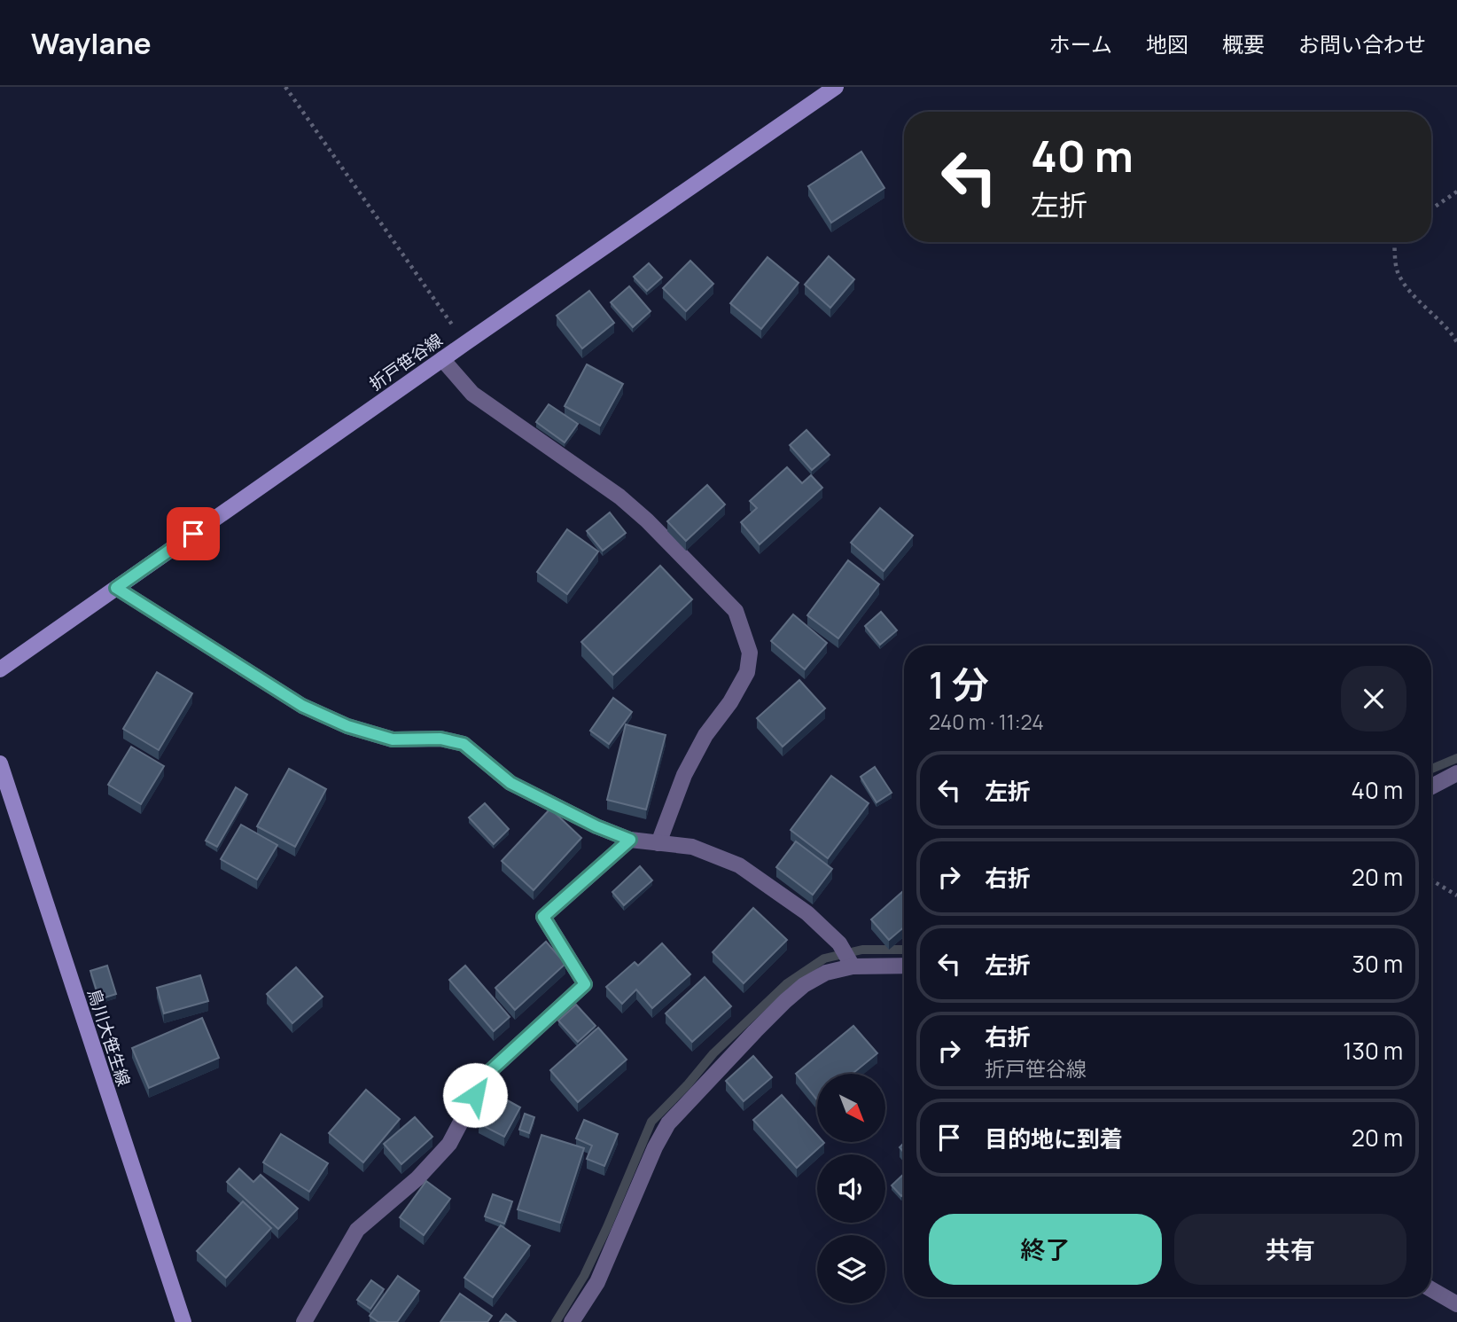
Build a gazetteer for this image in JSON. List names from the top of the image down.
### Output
{
  "streets": {
    "main road": ["折戸笹谷線", "鳥川大笹生線"]
  },
  "north": "bottom right",
  "page": {
    "header": "Waylane",
    "nav": [
      "ホーム",
      "地図",
      "概要",
      "お問い合わせ"
    ],
    "turn": ["40 m", "左折"],
    "heading": ["1 分", "240 m · 11:24"],
    "list": [
      {
        "name": "左折",
        "value": "40 m"
      },
      {
        "name": "右折",
        "value": "20 m"
      },
      {
        "name": "左折",
        "value": "30 m"
      },
      {
        "name": "右折",
        "note": "折戸笹谷線",
        "value": "130 m"
      },
      {
        "name": "目的地に到着",
        "value": "20 m"
      }
    ],
    "buttons": ["終了", "共有"]
  }
}
